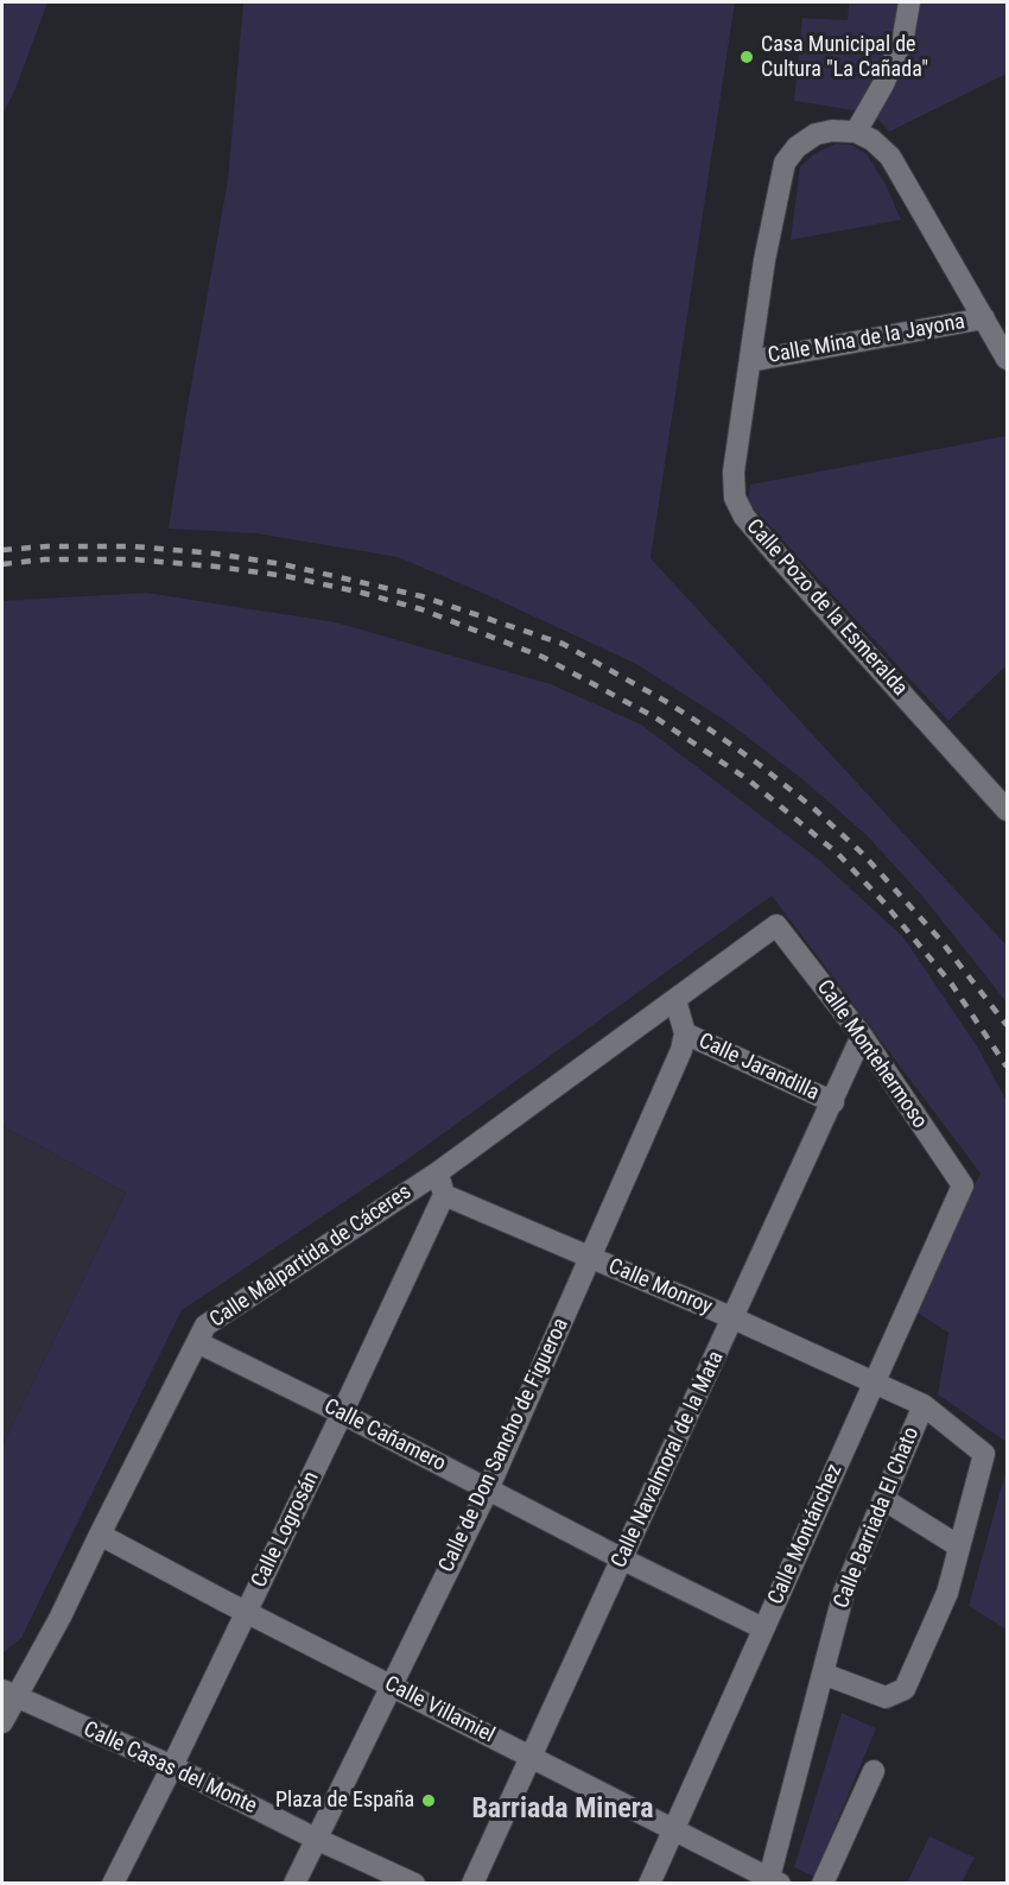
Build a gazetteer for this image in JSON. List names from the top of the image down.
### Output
{
  "streets": {
    "street": [
      "Calle Mina de la Jayona",
      "Calle Pozo de la Esmeralda",
      "Calle Montehermoso",
      "Calle Jarandilla",
      "Calle Malpartida de Cáceres",
      "Calle Monroy",
      "Calle Cañamero",
      "Calle de Don Sancho de Figueroa",
      "Calle Navalmoral de la Mata",
      "Calle Barriada El Chato",
      "Calle Logrosán",
      "Calle Montánchez",
      "Calle Villamiel",
      "Calle Casas del Monte"
    ]
  },
  "crossings": [
    ["Calle Mina de la Jayona", "Calle Pozo de la Esmeralda"],
    ["Calle Montehermoso", "Calle Malpartida de Cáceres"],
    ["Calle Montehermoso", "Calle Navalmoral de la Mata"],
    ["Calle Montehermoso", "Calle Montánchez"],
    ["Calle Jarandilla", "Calle de Don Sancho de Figueroa"],
    ["Calle Jarandilla", "Calle Navalmoral de la Mata"],
    ["Calle Malpartida de Cáceres", "Calle Cañamero"],
    ["Calle Malpartida de Cáceres", "Calle Villamiel"],
    ["Calle Malpartida de Cáceres", "Calle Casas del Monte"],
    ["Calle Monroy", "Calle de Don Sancho de Figueroa"],
    ["Calle Monroy", "Calle Navalmoral de la Mata"],
    ["Calle Monroy", "Calle Barriada El Chato"],
    ["Calle Monroy", "Calle Logrosán"],
    ["Calle Monroy", "Calle Montánchez"],
    ["Calle Cañamero", "Calle de Don Sancho de Figueroa"],
    ["Calle Cañamero", "Calle Navalmoral de la Mata"],
    ["Calle Cañamero", "Calle Logrosán"],
    ["Calle Cañamero", "Calle Montánchez"],
    ["Calle de Don Sancho de Figueroa", "Calle Villamiel"],
    ["Calle de Don Sancho de Figueroa", "Calle Casas del Monte"],
    ["Calle Navalmoral de la Mata", "Calle Villamiel"],
    ["Calle Barriada El Chato", "Calle Montánchez"],
    ["Calle Barriada El Chato", "Calle Villamiel"],
    ["Calle Logrosán", "Calle Villamiel"],
    ["Calle Logrosán", "Calle Casas del Monte"],
    ["Calle Montánchez", "Calle Villamiel"]
  ],
  "districts": ["Barriada Minera"],
  "places": ["Casa Municipal de Cultura \"La Cañada\"", "Plaza de España"]
}
